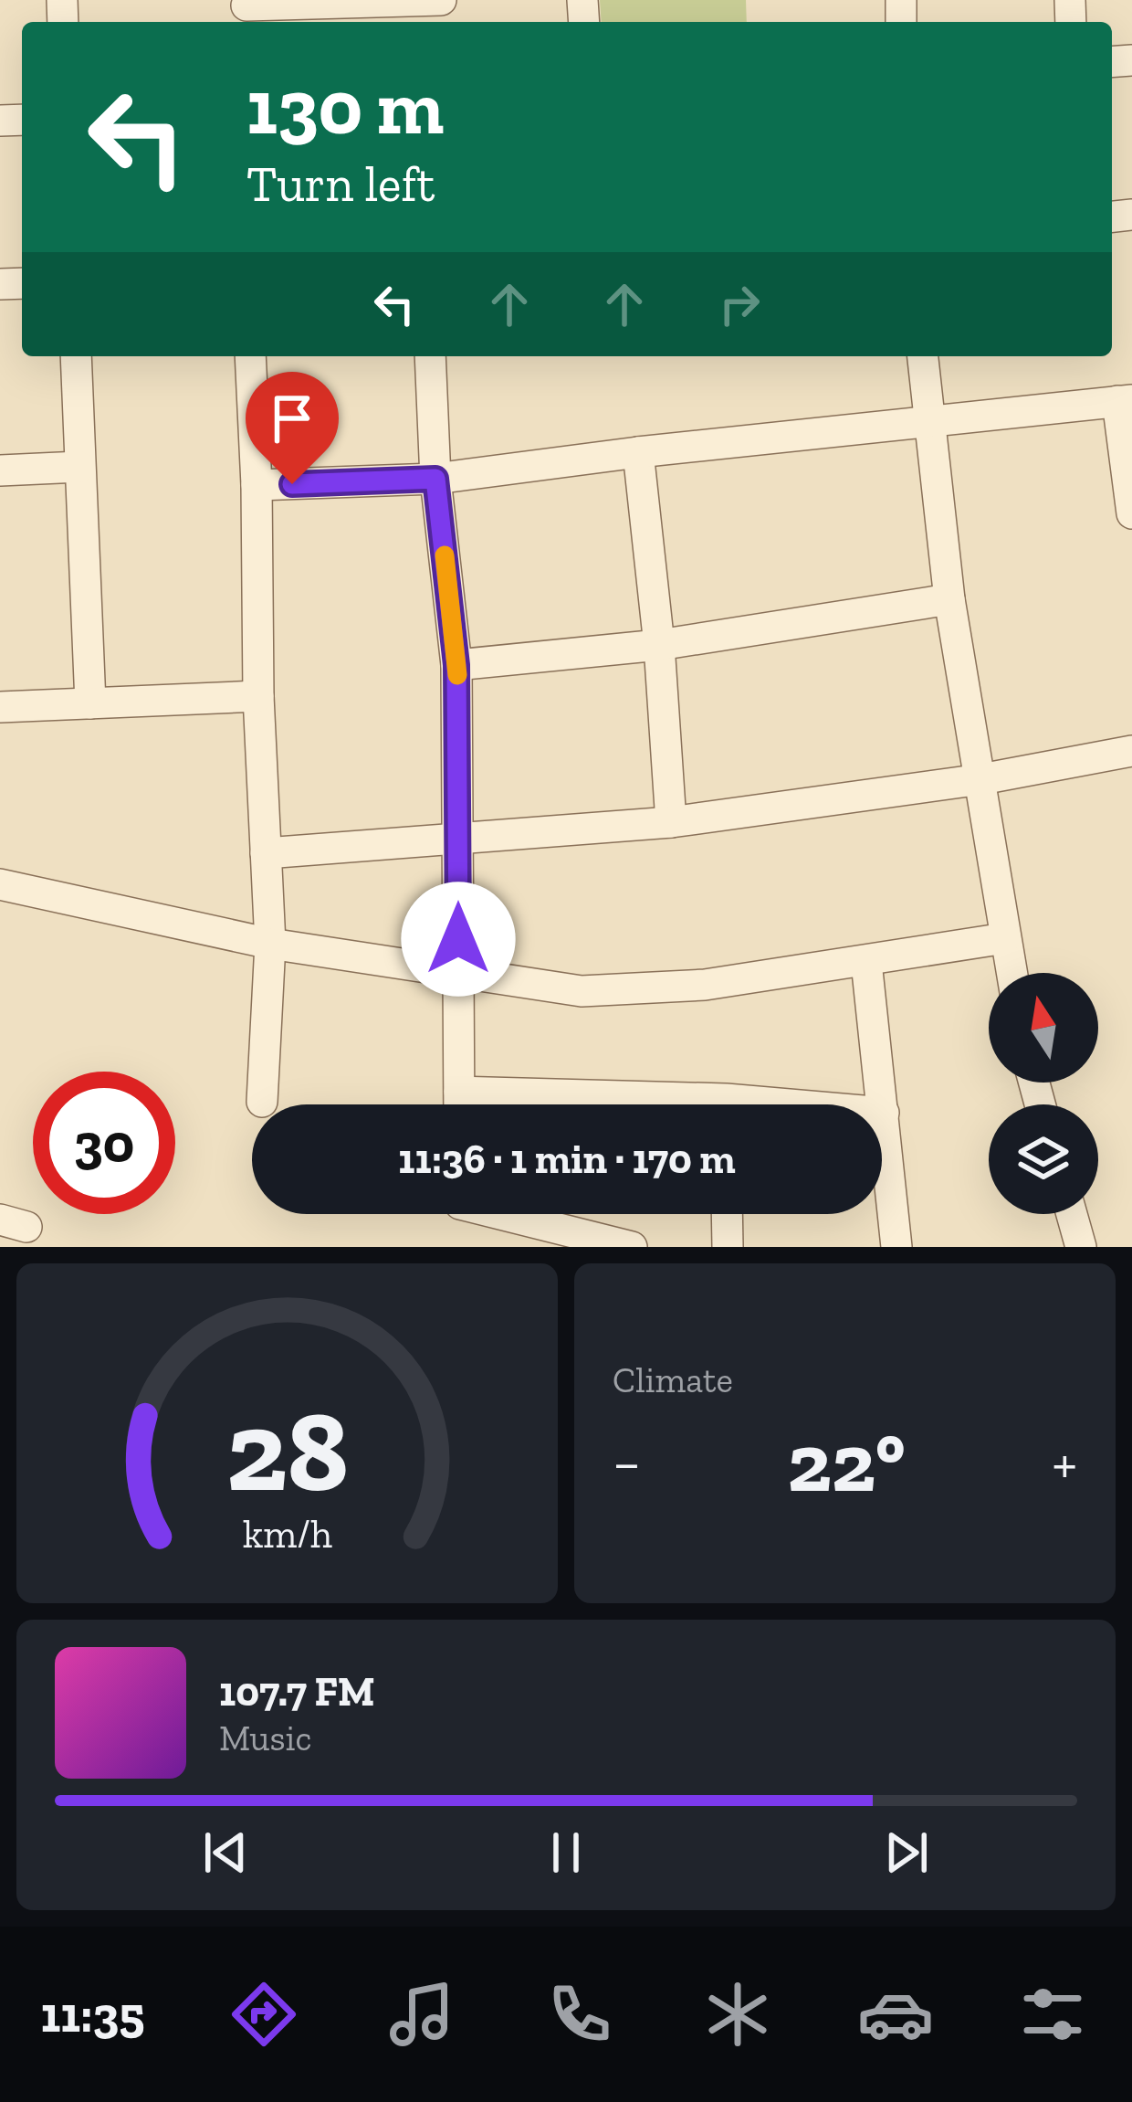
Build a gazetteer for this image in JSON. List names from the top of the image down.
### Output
{
  "north": "top",
  "page": {
    "turn": ["130 m", "Turn left"],
    "limit": "30",
    "trip": "11:36 · 1 min · 170 m",
    "tile": "Climate",
    "heat": ["−", "22°", "+"],
    "song": ["107.7 FM", "Music"],
    "tabs": "11:35",
    "gauge": ["28", "km/h"]
  }
}
